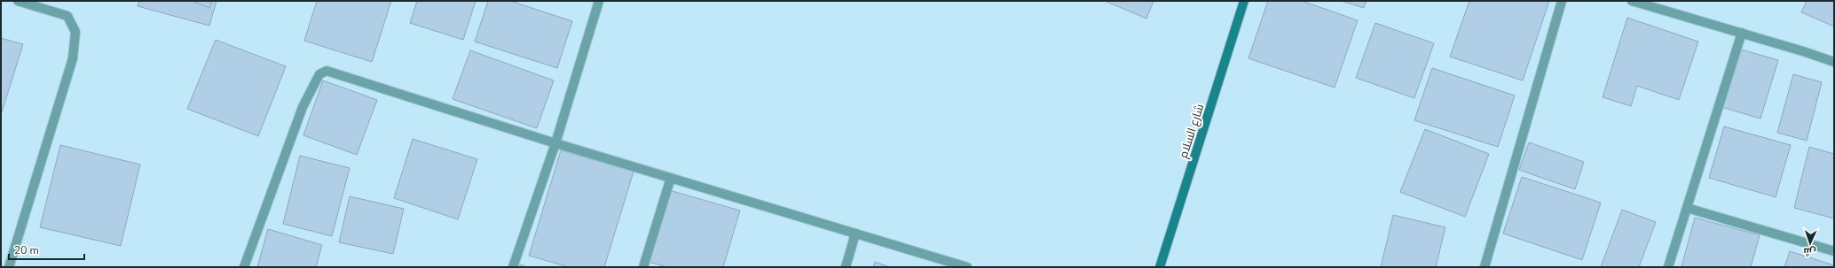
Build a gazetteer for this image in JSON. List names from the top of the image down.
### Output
{
  "streets": {
    "main road": ["شارع السلام"]
  },
  "scale_bar": "20 m",
  "north": "bottom"
}
